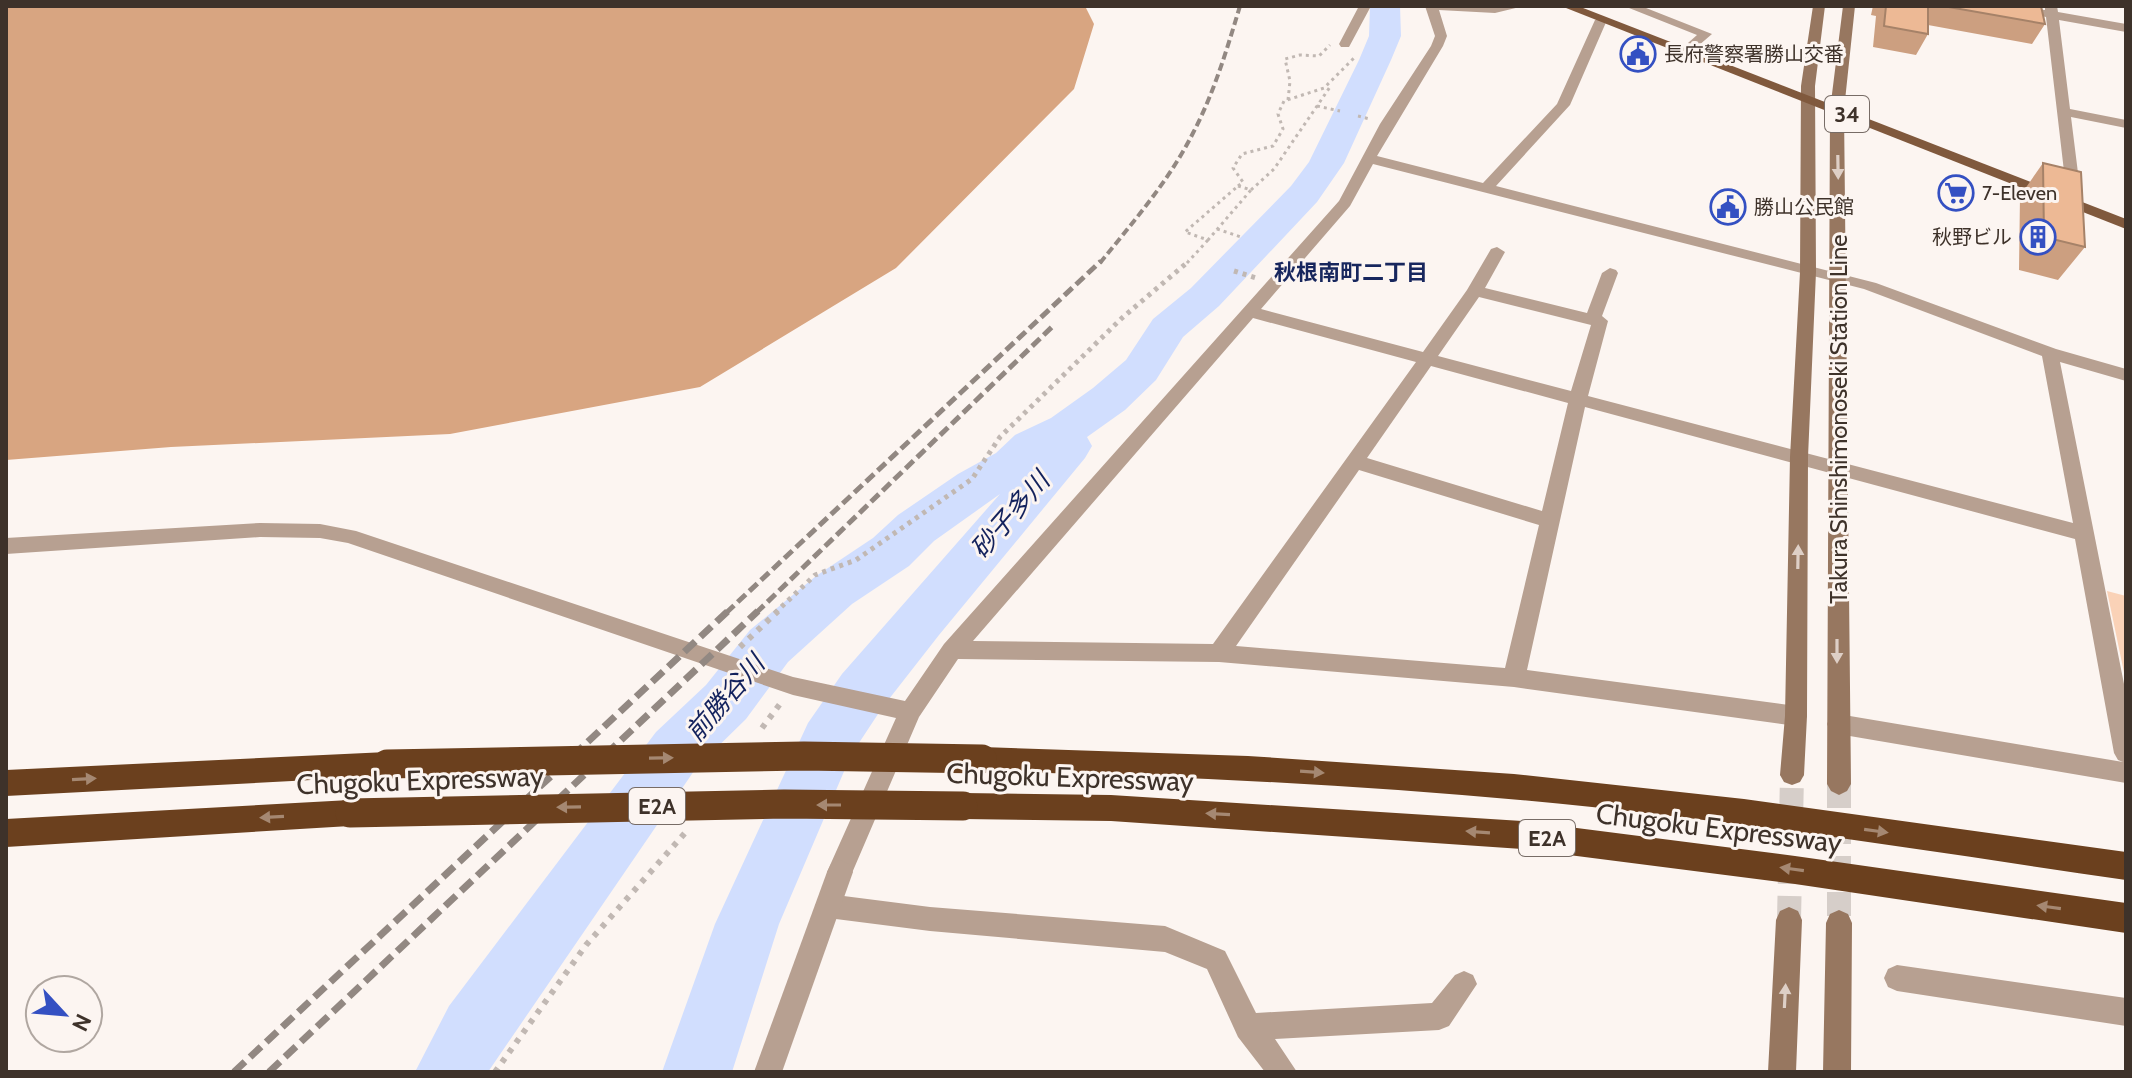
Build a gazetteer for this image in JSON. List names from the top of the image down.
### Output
{
  "streets": {
    "highway": ["Chugoku Expressway", "E2A"],
    "main road": ["34", "Takura Shinshimonoseki Station Line"]
  },
  "crossings": [
    ["34", "Takura Shinshimonoseki Station Line"]
  ],
  "districts": ["秋根南町二丁目"],
  "water": ["砂子多川", "前勝谷川"],
  "places": {
    "public building": ["長府警察署勝山交番", "勝山公民館"],
    "supermarket": ["7-Eleven"],
    "building": ["秋野ビル"]
  },
  "north": "bottom right"
}
